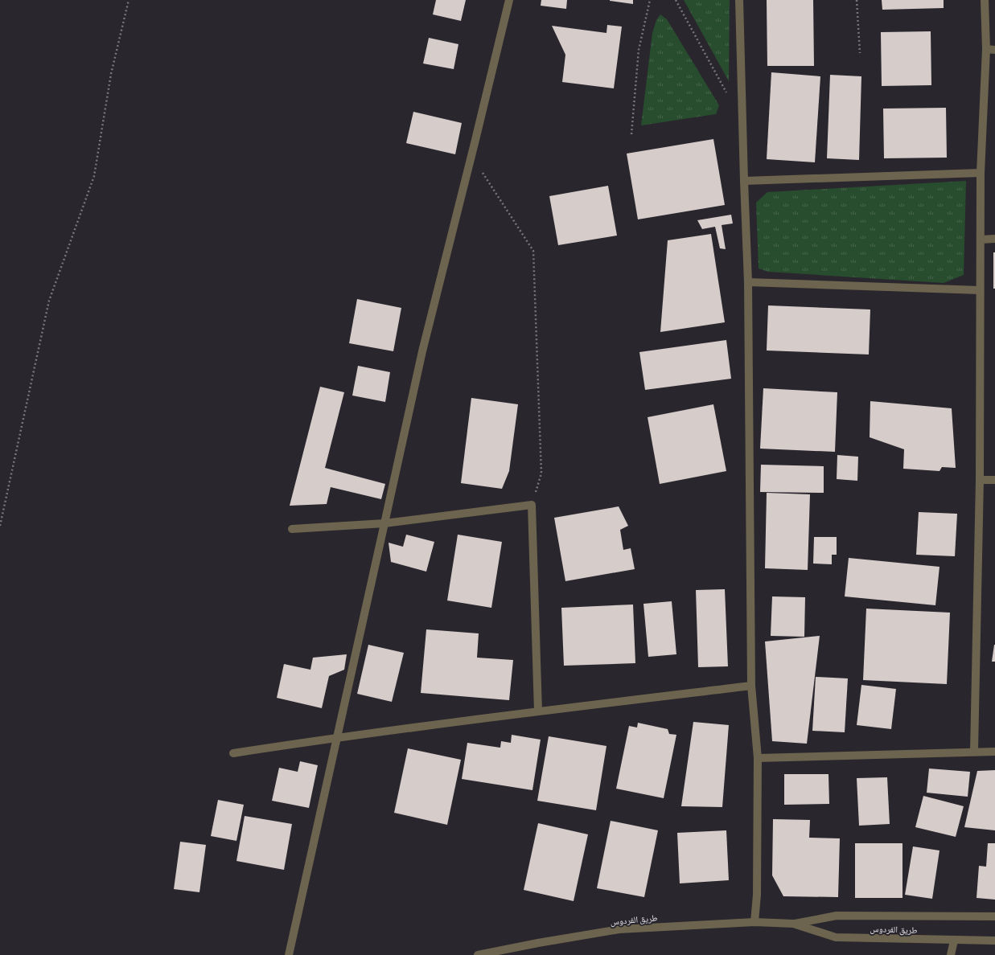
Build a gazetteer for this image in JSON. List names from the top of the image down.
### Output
{
  "streets": {
    "street": ["طريق الفردوس"]
  }
}
